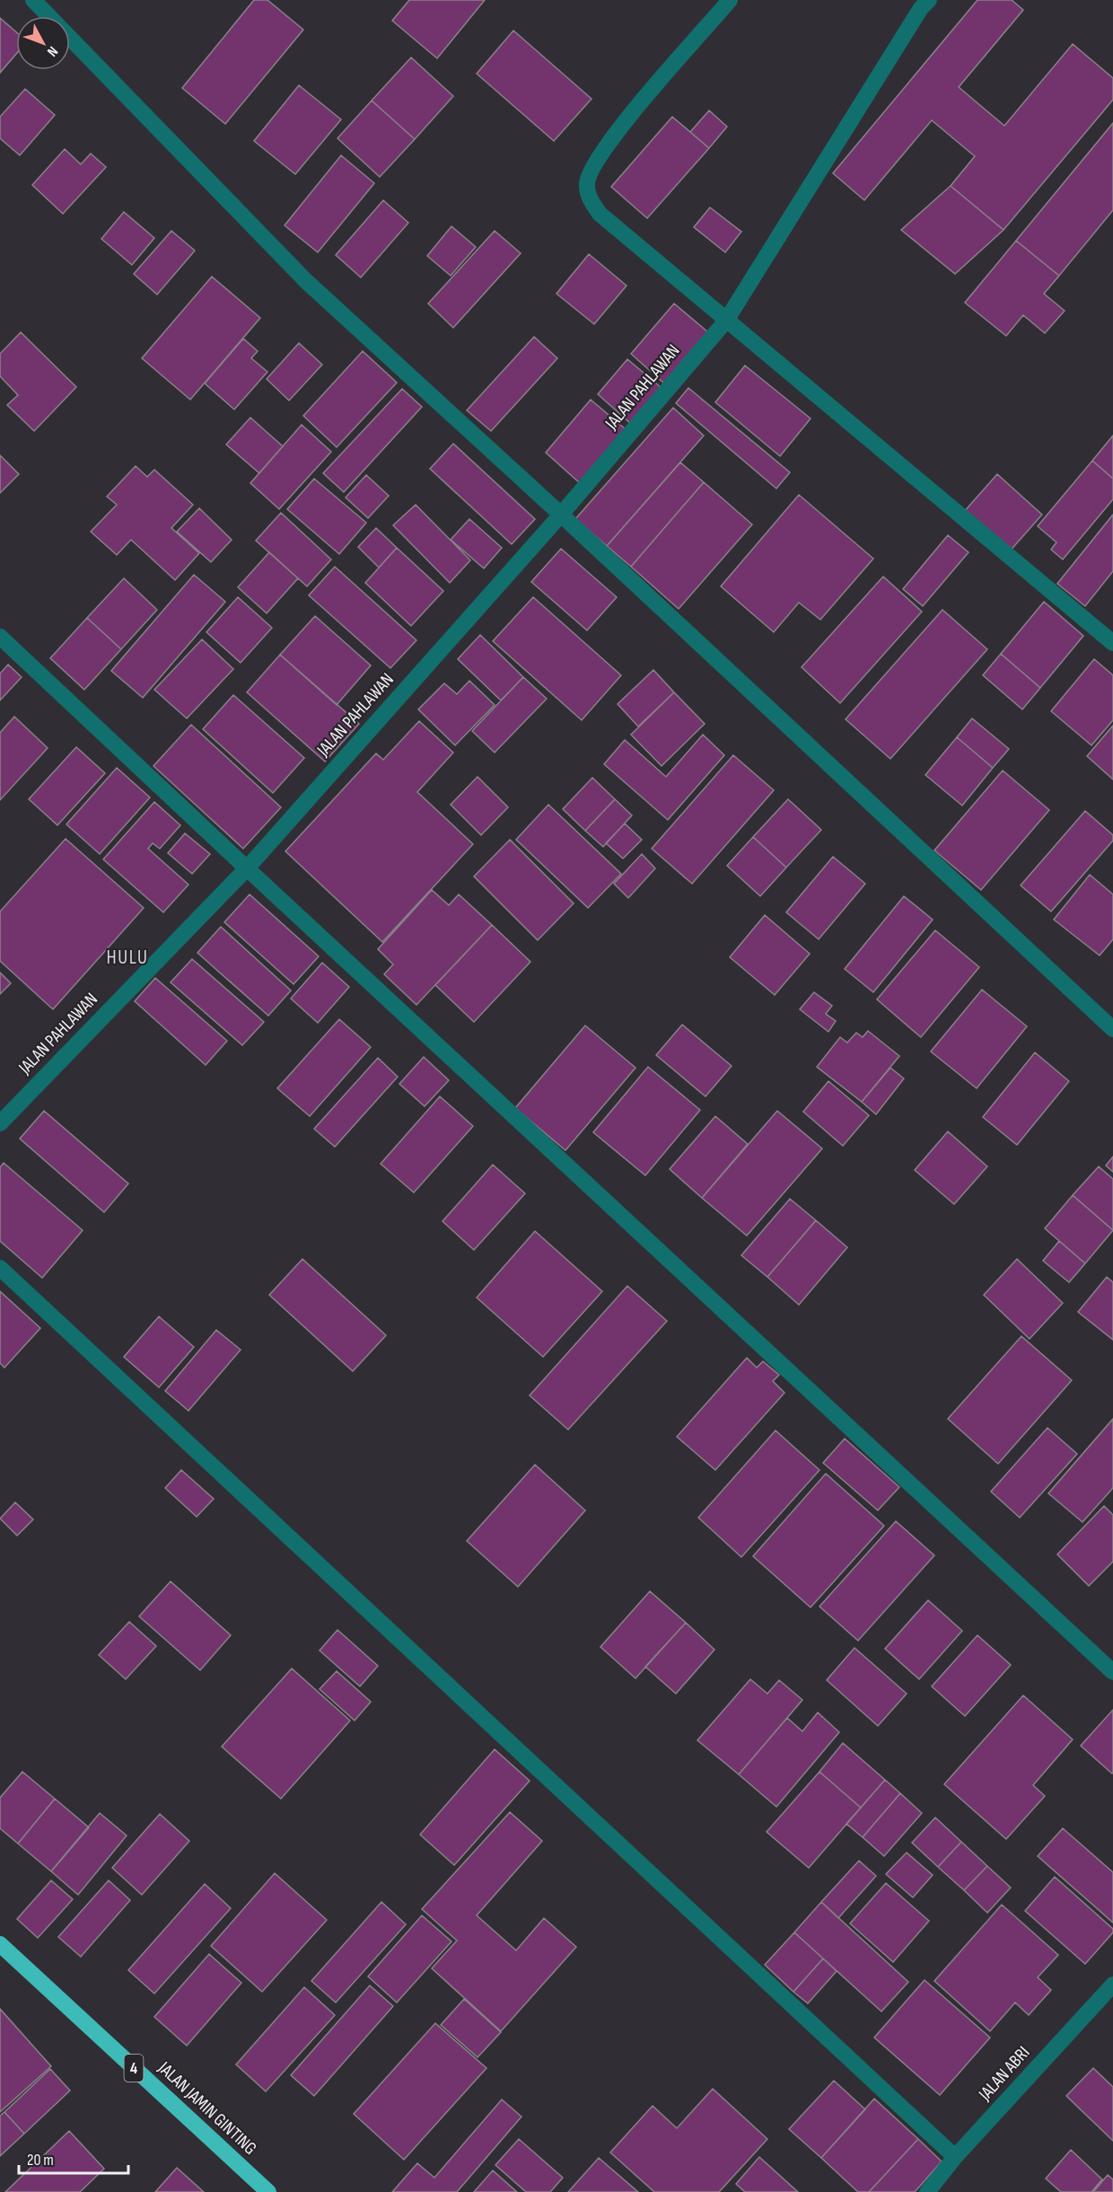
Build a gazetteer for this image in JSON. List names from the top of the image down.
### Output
{
  "streets": {
    "highway": ["4", "JALAN JAMIN GINTING"],
    "street": ["JALAN PAHLAWAN", "JALAN ABRI"]
  },
  "districts": ["HULU"],
  "scale_bar": "20 m",
  "north": "bottom right"
}
